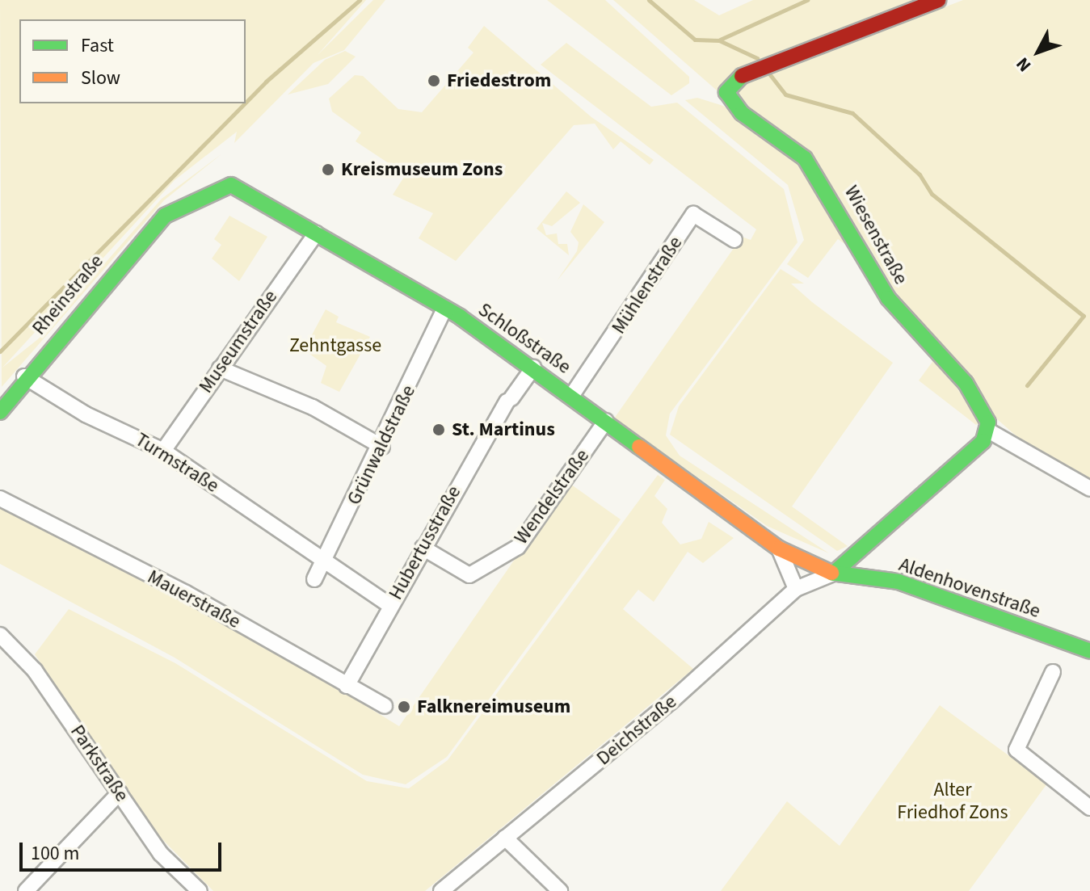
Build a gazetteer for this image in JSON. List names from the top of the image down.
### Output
{
  "streets": {
    "street": [
      "Wiesenstraße",
      "Mühlenstraße",
      "Rheinstraße",
      "Schloßstraße",
      "Museumstraße",
      "Grünwaldstraße",
      "Turmstraße",
      "Wendelstraße",
      "Hubertusstraße",
      "Aldenhovenstraße",
      "Mauerstraße",
      "Deichstraße",
      "Parkstraße"
    ]
  },
  "crossings": [
    ["Mühlenstraße", "Schloßstraße"],
    ["Rheinstraße", "Schloßstraße"],
    ["Rheinstraße", "Turmstraße"],
    ["Schloßstraße", "Museumstraße"],
    ["Schloßstraße", "Grünwaldstraße"],
    ["Schloßstraße", "Wendelstraße"],
    ["Schloßstraße", "Hubertusstraße"],
    ["Schloßstraße", "Aldenhovenstraße"],
    ["Schloßstraße", "Deichstraße"],
    ["Museumstraße", "Turmstraße"],
    ["Grünwaldstraße", "Turmstraße"],
    ["Turmstraße", "Hubertusstraße"],
    ["Wendelstraße", "Hubertusstraße"],
    ["Hubertusstraße", "Mauerstraße"],
    ["Aldenhovenstraße", "Deichstraße"]
  ],
  "parks": ["Zehntgasse", "Alter Friedhof Zons"],
  "places": [
    "Friedestrom",
    "Kreismuseum Zons",
    "St. Martinus",
    "Falknereimuseum"
  ],
  "legend": ["Fast", "Slow"],
  "scale_bar": "100 m",
  "north": "bottom left"
}
